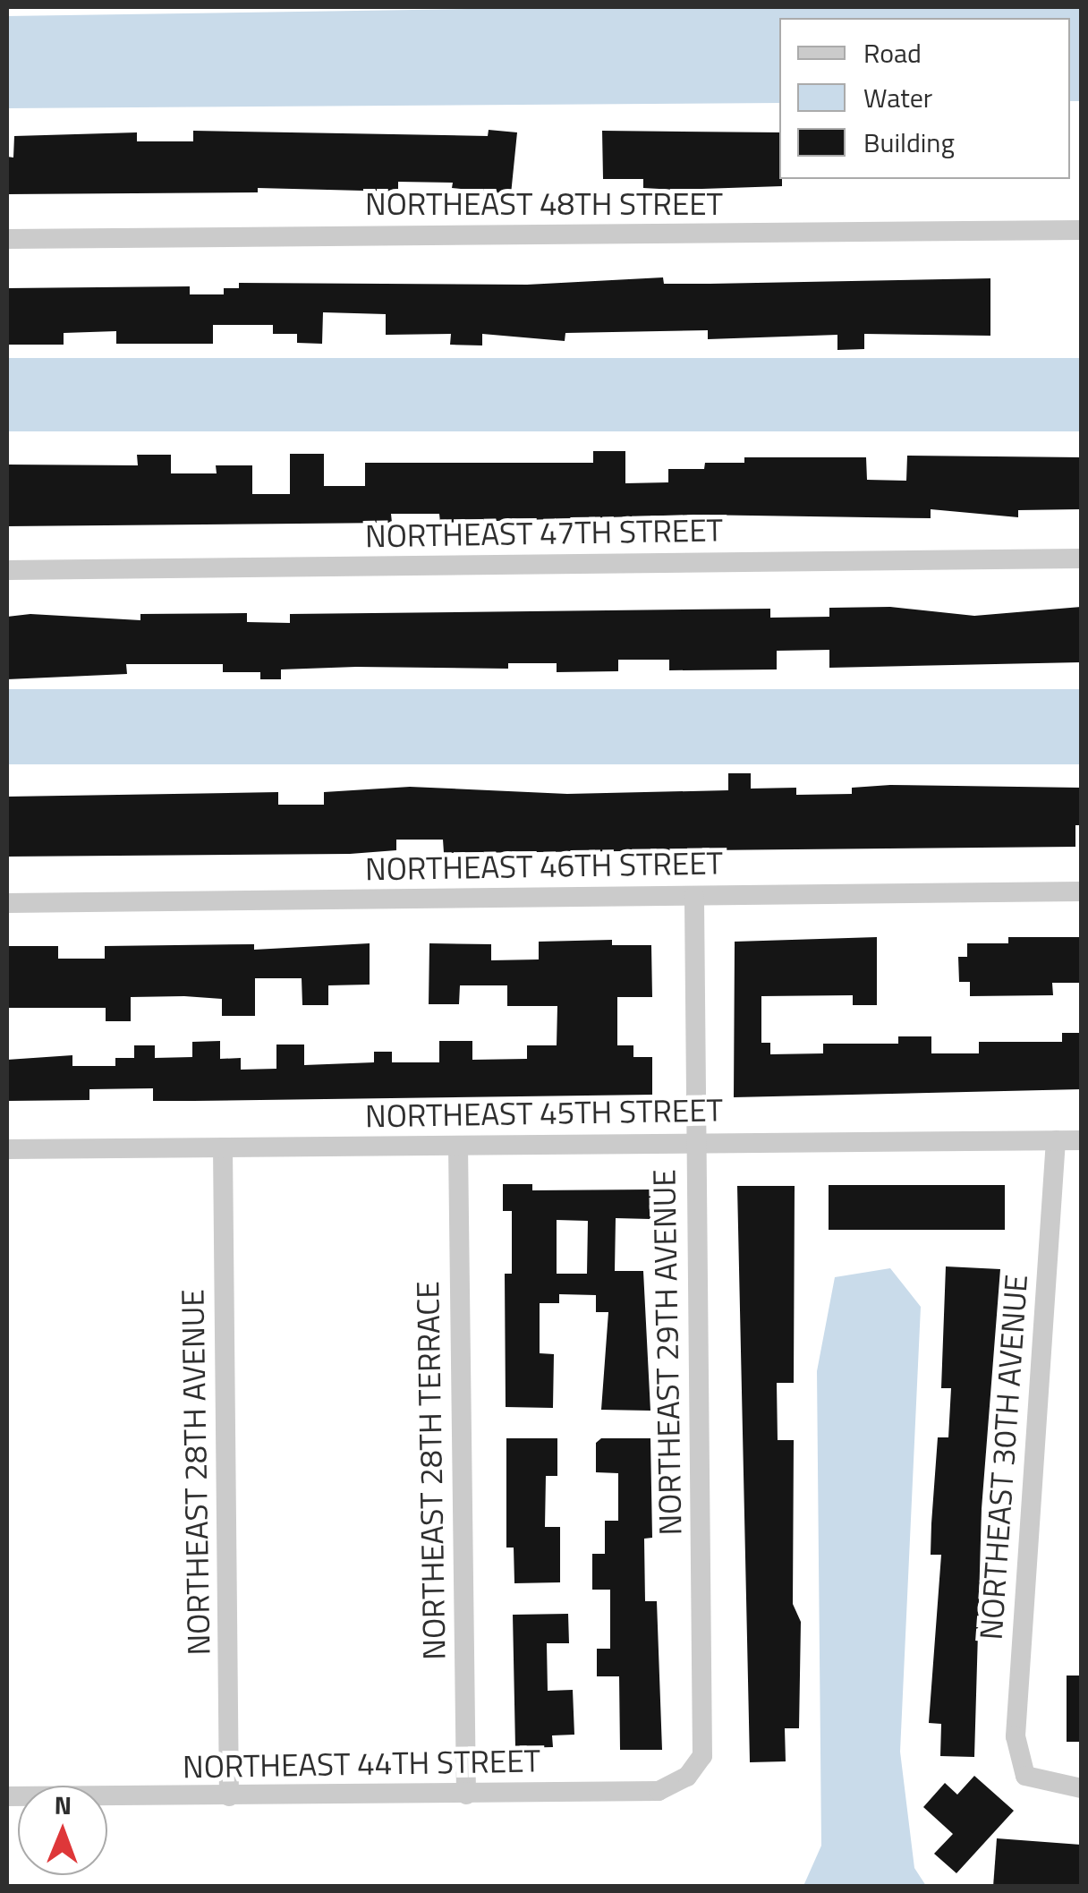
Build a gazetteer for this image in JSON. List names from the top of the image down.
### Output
{
  "streets": {
    "street": [
      "NORTHEAST 48TH STREET",
      "NORTHEAST 47TH STREET",
      "NORTHEAST 46TH STREET",
      "NORTHEAST 45TH STREET",
      "NORTHEAST 29TH AVENUE",
      "NORTHEAST 30TH AVENUE",
      "NORTHEAST 28TH TERRACE",
      "NORTHEAST 28TH AVENUE",
      "NORTHEAST 44TH STREET"
    ]
  },
  "crossings": [
    ["NORTHEAST 46TH STREET", "NORTHEAST 29TH AVENUE"],
    ["NORTHEAST 45TH STREET", "NORTHEAST 29TH AVENUE"],
    ["NORTHEAST 45TH STREET", "NORTHEAST 30TH AVENUE"],
    ["NORTHEAST 45TH STREET", "NORTHEAST 28TH TERRACE"],
    ["NORTHEAST 45TH STREET", "NORTHEAST 28TH AVENUE"],
    ["NORTHEAST 29TH AVENUE", "NORTHEAST 44TH STREET"],
    ["NORTHEAST 28TH TERRACE", "NORTHEAST 44TH STREET"],
    ["NORTHEAST 28TH AVENUE", "NORTHEAST 44TH STREET"]
  ],
  "legend": ["Road", "Water", "Building"],
  "north": "top"
}
